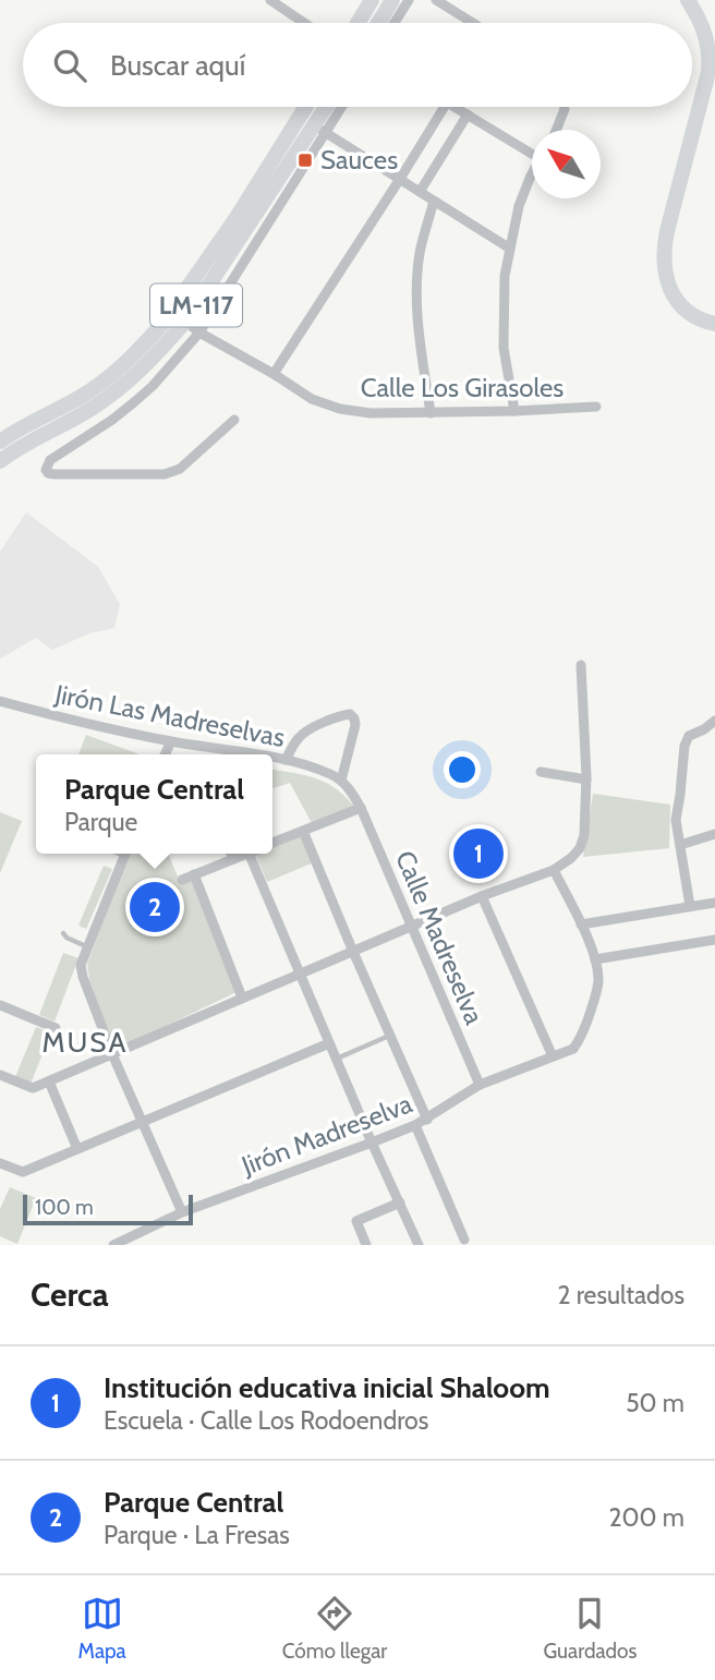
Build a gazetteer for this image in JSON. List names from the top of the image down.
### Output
{
  "streets": {
    "main road": ["LM-117"],
    "street": [
      "Calle Los Girasoles",
      "Jirón Las Madreselvas",
      "Calle Madreselva",
      "Jirón Madreselva"
    ]
  },
  "crossings": [
    ["LM-117", "Calle Los Girasoles"],
    ["Calle Madreselva", "Jirón Madreselva"]
  ],
  "districts": ["MUSA"],
  "places": {
    "transit": ["Sauces"]
  },
  "scale_bar": "100 m",
  "north": "top left",
  "page": {
    "search": "Buscar aquí",
    "popup": ["Parque Central", "Parque"],
    "pins": ["1", "2"],
    "scale": "100 m",
    "heading": ["Cerca", "2 resultados"],
    "list": [
      {
        "mark": "1",
        "name": "Institución educativa inicial Shaloom",
        "note": "Escuela · Calle Los Rodoendros",
        "value": "50 m"
      },
      {
        "mark": "2",
        "name": "Parque Central",
        "note": "Parque · La Fresas",
        "value": "200 m"
      }
    ],
    "nav": ["Mapa", "Cómo llegar", "Guardados"]
  }
}
